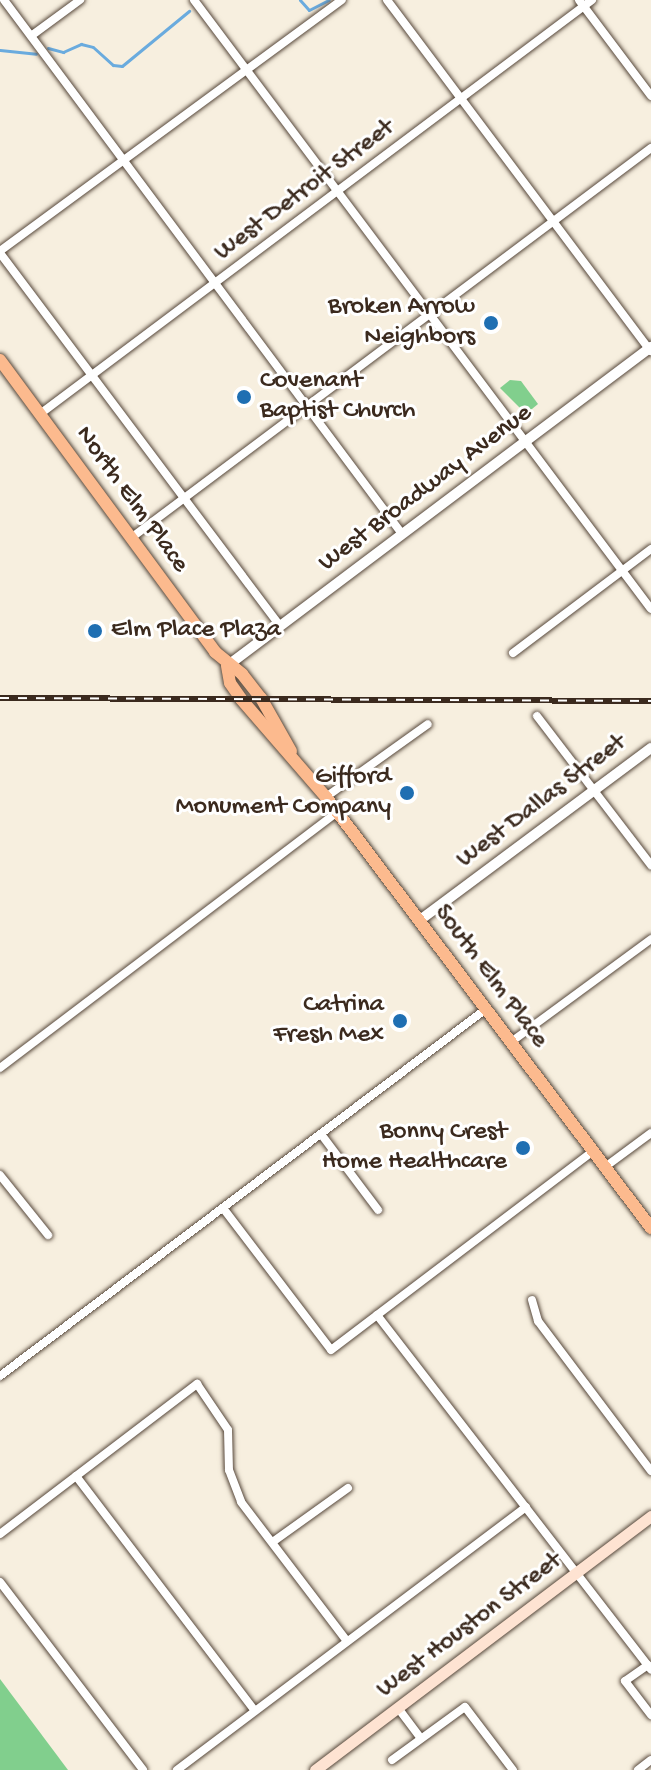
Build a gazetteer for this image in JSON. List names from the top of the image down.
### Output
{
  "streets": {
    "main road": ["North Elm Place", "South Elm Place", "West Houston Street"],
    "street": ["West Detroit Street", "West Broadway Avenue", "West Dallas Street"]
  },
  "crossings": [
    ["West Detroit Street", "North Elm Place"],
    ["West Broadway Avenue", "North Elm Place"],
    ["West Broadway Avenue", "South Elm Place"],
    ["North Elm Place", "South Elm Place"],
    ["West Dallas Street", "South Elm Place"]
  ],
  "places": [
    "Broken Arrow Neighbors",
    "Covenant Baptist Church",
    "Elm Place Plaza",
    "Gifford Monument Company",
    "Catrina Fresh Mex",
    "Bonny Crest Home Healthcare"
  ]
}
